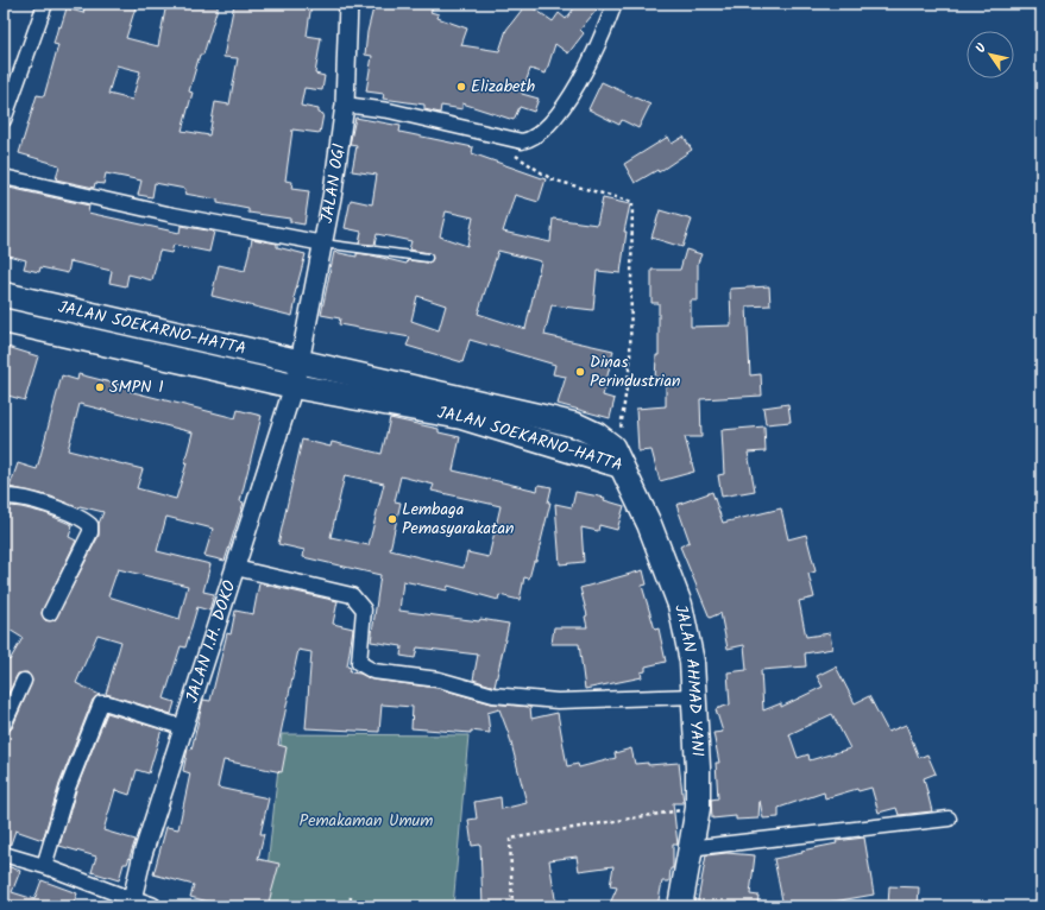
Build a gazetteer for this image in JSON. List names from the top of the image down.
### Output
{
  "streets": {
    "highway": ["JALAN SOEKARNO-HATTA", "JALAN AHMAD YANI"],
    "street": ["JALAN OGI", "JALAN I.H. DOKO"]
  },
  "crossings": [
    ["JALAN OGI", "JALAN SOEKARNO-HATTA"],
    ["JALAN SOEKARNO-HATTA", "JALAN I.H. DOKO"],
    ["JALAN SOEKARNO-HATTA", "JALAN AHMAD YANI"]
  ],
  "parks": ["Pemakaman Umum"],
  "places": [
    "Elizabeth",
    "Dinas Perindustrian",
    "SMPN 1",
    "Lembaga Pemasyarakatan"
  ],
  "north": "top left"
}
